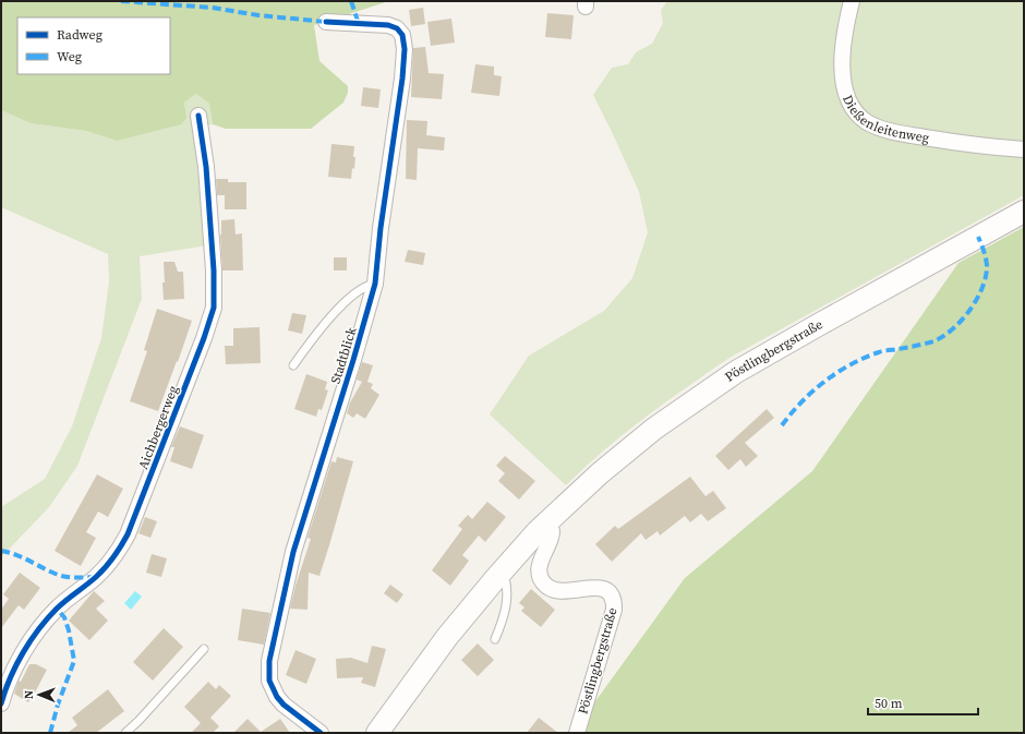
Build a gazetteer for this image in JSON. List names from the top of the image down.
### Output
{
  "streets": {
    "main road": ["Pöstlingbergstraße"],
    "street": ["Dießenleitenweg", "Stadtblick", "Aichbergerweg"]
  },
  "legend": ["Radweg", "Weg"],
  "scale_bar": "50 m",
  "north": "left"
}
